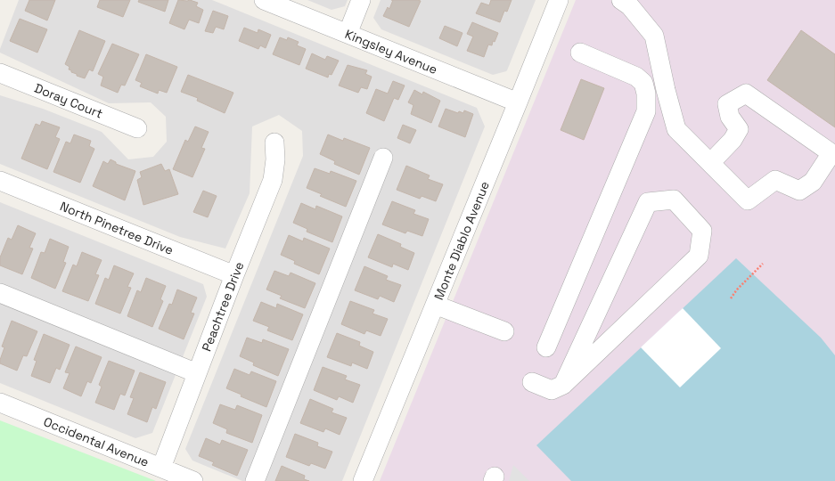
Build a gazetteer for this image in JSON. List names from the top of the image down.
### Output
{
  "streets": {
    "street": [
      "Kingsley Avenue",
      "Doray Court",
      "North Pinetree Drive",
      "Monte Diablo Avenue",
      "Peachtree Drive",
      "Occidental Avenue"
    ]
  },
  "crossings": [
    ["Kingsley Avenue", "Monte Diablo Avenue"],
    ["North Pinetree Drive", "Peachtree Drive"],
    ["Peachtree Drive", "Occidental Avenue"]
  ]
}
